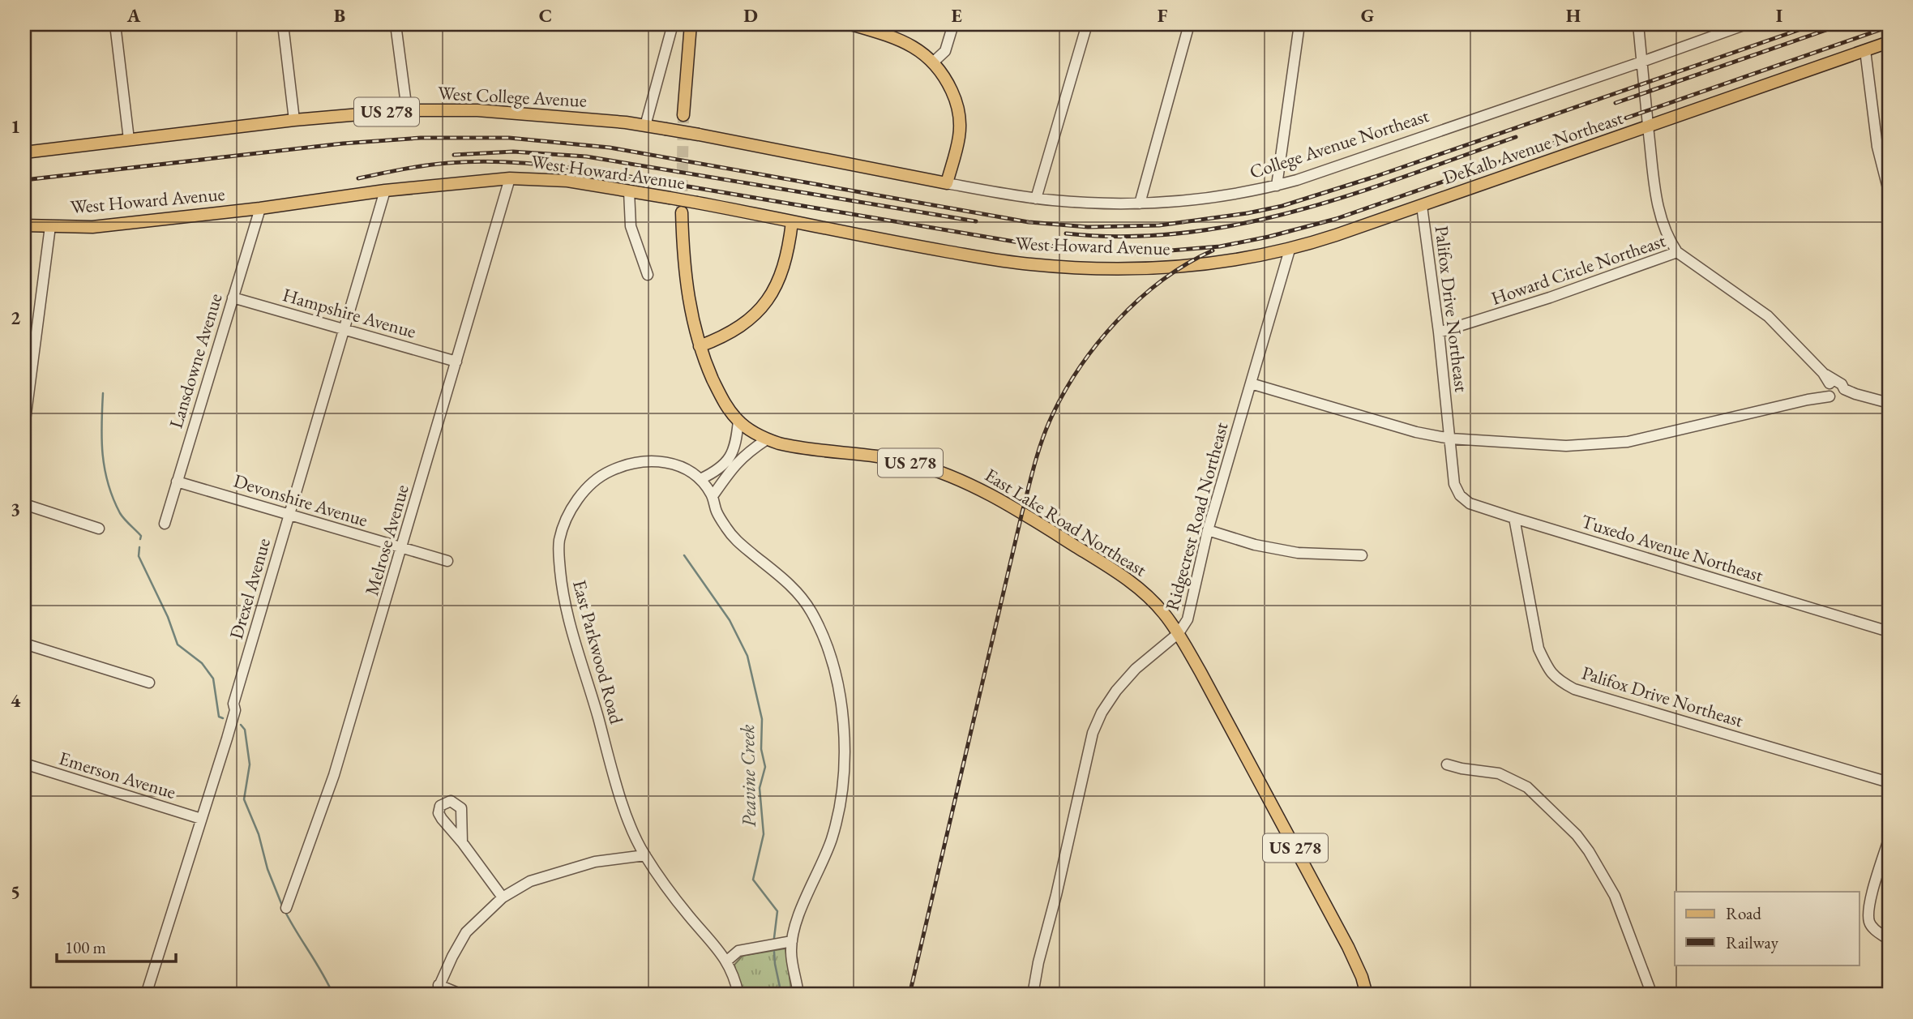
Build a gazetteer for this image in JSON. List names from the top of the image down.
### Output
{
  "streets": {
    "main road": [
      "West College Avenue",
      "US 278",
      "College Avenue Northeast",
      "DeKalb Avenue Northeast",
      "West Howard Avenue",
      "East Lake Road Northeast"
    ],
    "street": [
      "Howard Circle Northeast",
      "Palifox Drive Northeast",
      "Hampshire Avenue",
      "Lansdowne Avenue",
      "Devonshire Avenue",
      "Ridgecrest Road Northeast",
      "Melrose Avenue",
      "Tuxedo Avenue Northeast",
      "Drexel Avenue",
      "East Parkwood Road",
      "Emerson Avenue"
    ]
  },
  "crossings": [
    ["West College Avenue", "College Avenue Northeast"],
    ["DeKalb Avenue Northeast", "West Howard Avenue"],
    ["DeKalb Avenue Northeast", "Palifox Drive Northeast"],
    ["DeKalb Avenue Northeast", "Ridgecrest Road Northeast"],
    ["West Howard Avenue", "Lansdowne Avenue"],
    ["West Howard Avenue", "Melrose Avenue"],
    ["West Howard Avenue", "Drexel Avenue"],
    ["Howard Circle Northeast", "Palifox Drive Northeast"],
    ["Palifox Drive Northeast", "Tuxedo Avenue Northeast"],
    ["Hampshire Avenue", "Lansdowne Avenue"],
    ["Hampshire Avenue", "Melrose Avenue"],
    ["Hampshire Avenue", "Drexel Avenue"],
    ["Lansdowne Avenue", "Devonshire Avenue"],
    ["Devonshire Avenue", "Melrose Avenue"],
    ["Devonshire Avenue", "Drexel Avenue"],
    ["Ridgecrest Road Northeast", "East Lake Road Northeast"],
    ["Drexel Avenue", "Emerson Avenue"]
  ],
  "water": ["Peavine Creek"],
  "legend": ["Road", "Railway"],
  "scale_bar": "100 m",
  "grid": {
    "columns": [
      "A",
      "B",
      "C",
      "D",
      "E",
      "F",
      "G",
      "H",
      "I"
    ],
    "rows": [
      "1",
      "2",
      "3",
      "4",
      "5"
    ]
  }
}
